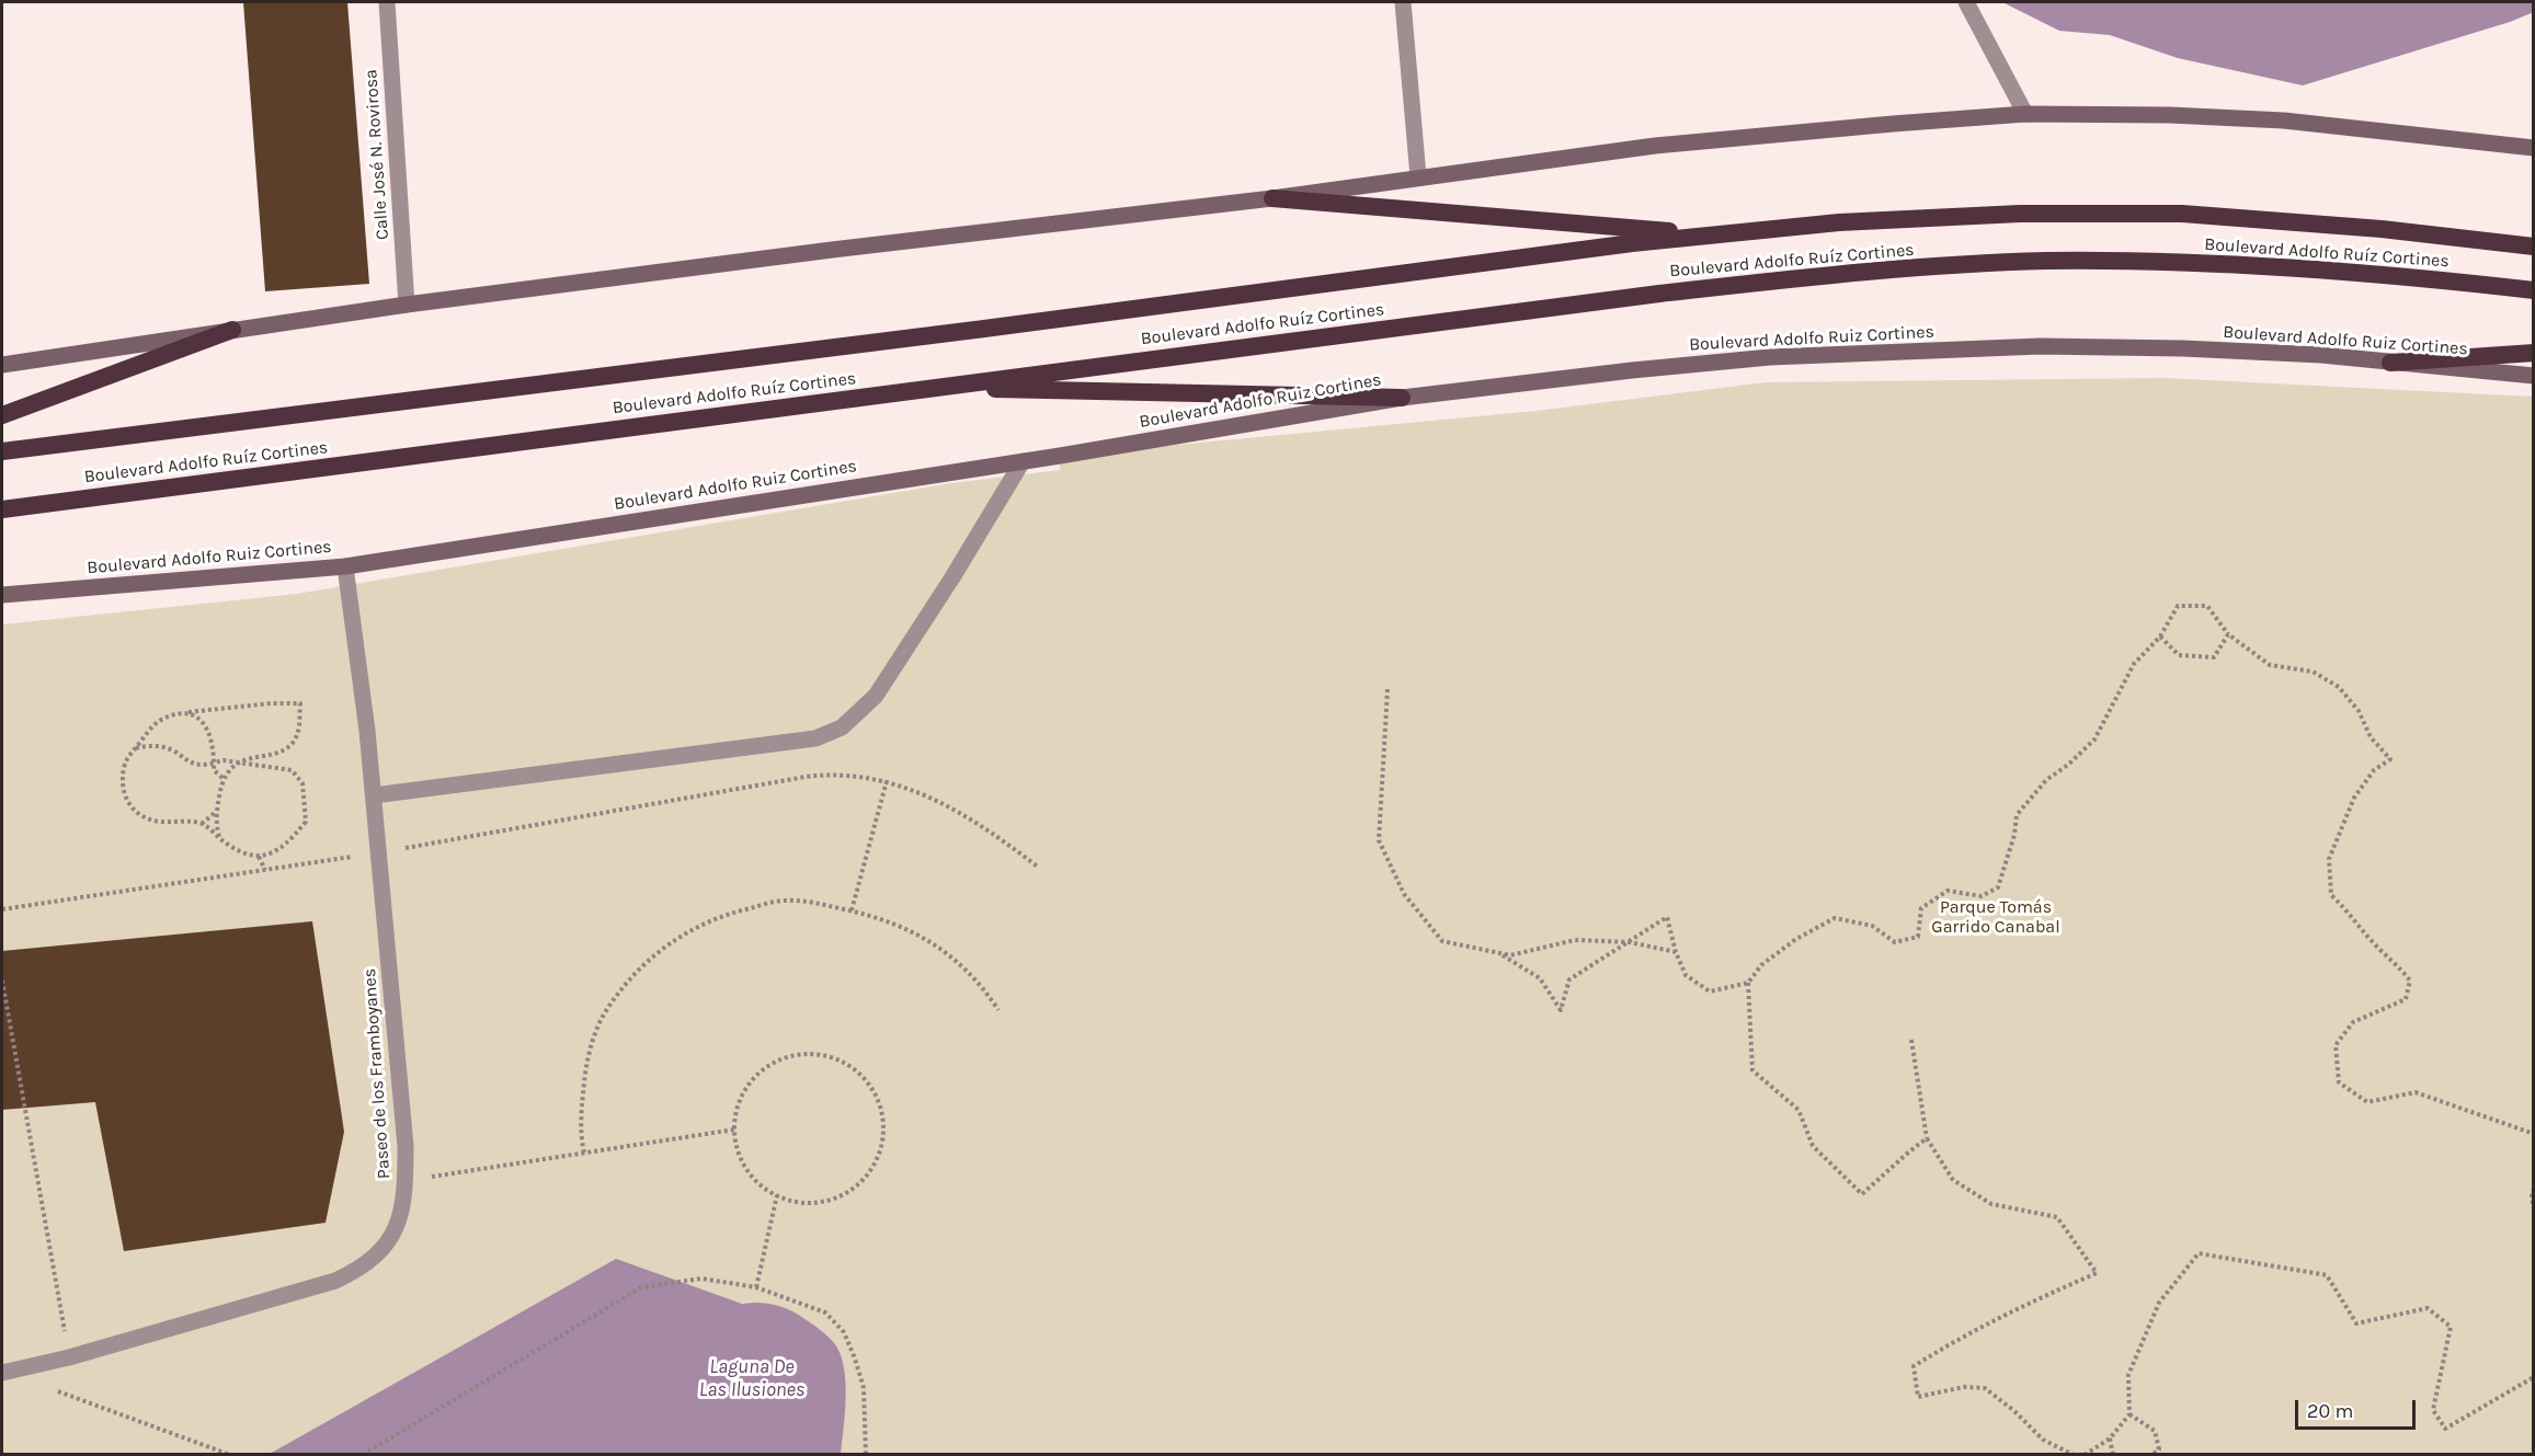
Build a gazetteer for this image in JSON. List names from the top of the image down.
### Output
{
  "streets": {
    "highway": ["Boulevard Adolfo Ruíz Cortines"],
    "main road": ["Boulevard Adolfo Ruiz Cortines"],
    "street": ["Calle José N. Rovirosa", "Paseo de los Framboyanes"]
  },
  "crossings": [
    ["Boulevard Adolfo Ruiz Cortines", "Paseo de los Framboyanes"]
  ],
  "water": ["Laguna De Las Ilusiones"],
  "parks": ["Parque Tomás Garrido Canabal"],
  "scale_bar": "20 m"
}
